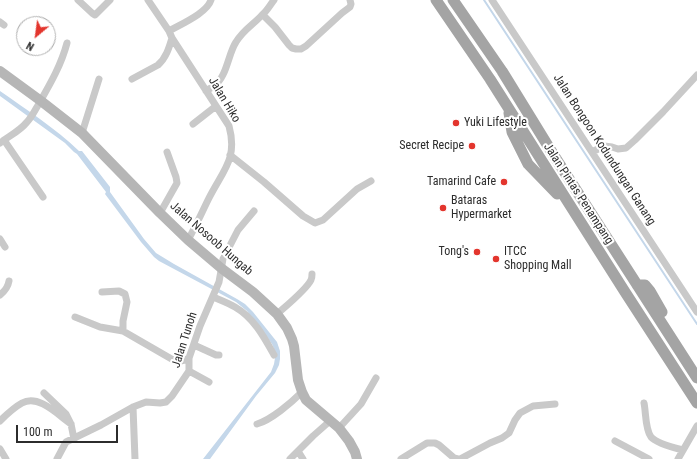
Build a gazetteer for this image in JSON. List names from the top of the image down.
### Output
{
  "streets": {
    "main road": ["Jalan Pintas Penampang", "Jalan Nosoob Hungab"],
    "street": ["Jalan Hiko", "Jalan Bongoon Kodundungan Ganang", "Jalan Tunoh"]
  },
  "crossings": [
    ["Jalan Hiko", "Jalan Nosoob Hungab"],
    ["Jalan Nosoob Hungab", "Jalan Tunoh"]
  ],
  "places": [
    "Yuki Lifestyle",
    "Secret Recipe",
    "Tamarind Cafe",
    "Bataras Hypermarket",
    "Tong's",
    "ITCC Shopping Mall"
  ],
  "scale_bar": "100 m",
  "north": "bottom left"
}
